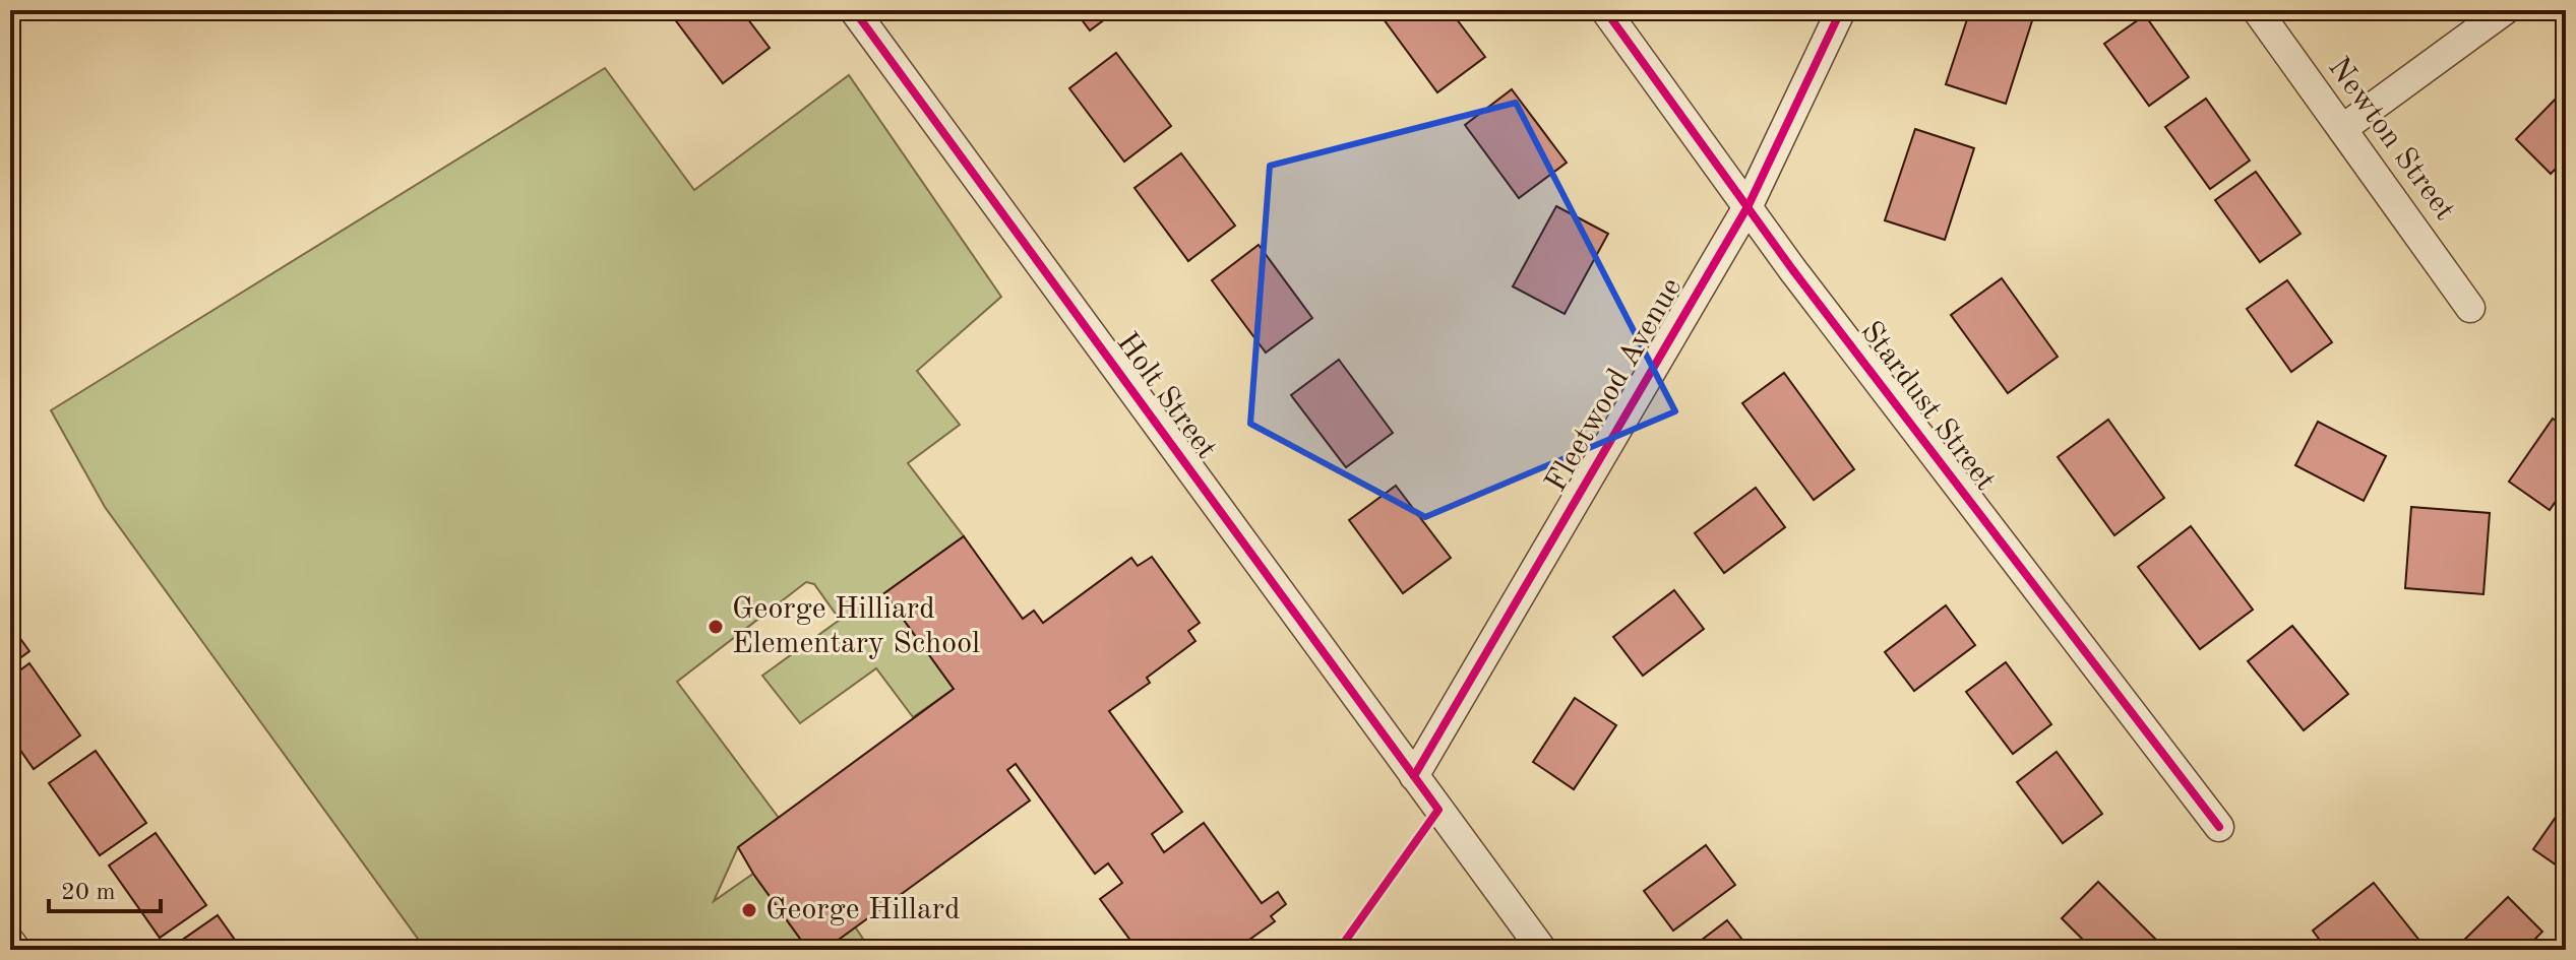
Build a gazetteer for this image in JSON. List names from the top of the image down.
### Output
{
  "streets": {
    "street": [
      "Newton Street",
      "Fleetwood Avenue",
      "Holt Street",
      "Stardust Street"
    ]
  },
  "crossings": [
    ["Fleetwood Avenue", "Holt Street"],
    ["Fleetwood Avenue", "Stardust Street"]
  ],
  "places": ["George Hilliard Elementary School", "George Hillard"],
  "scale_bar": "20 m"
}
